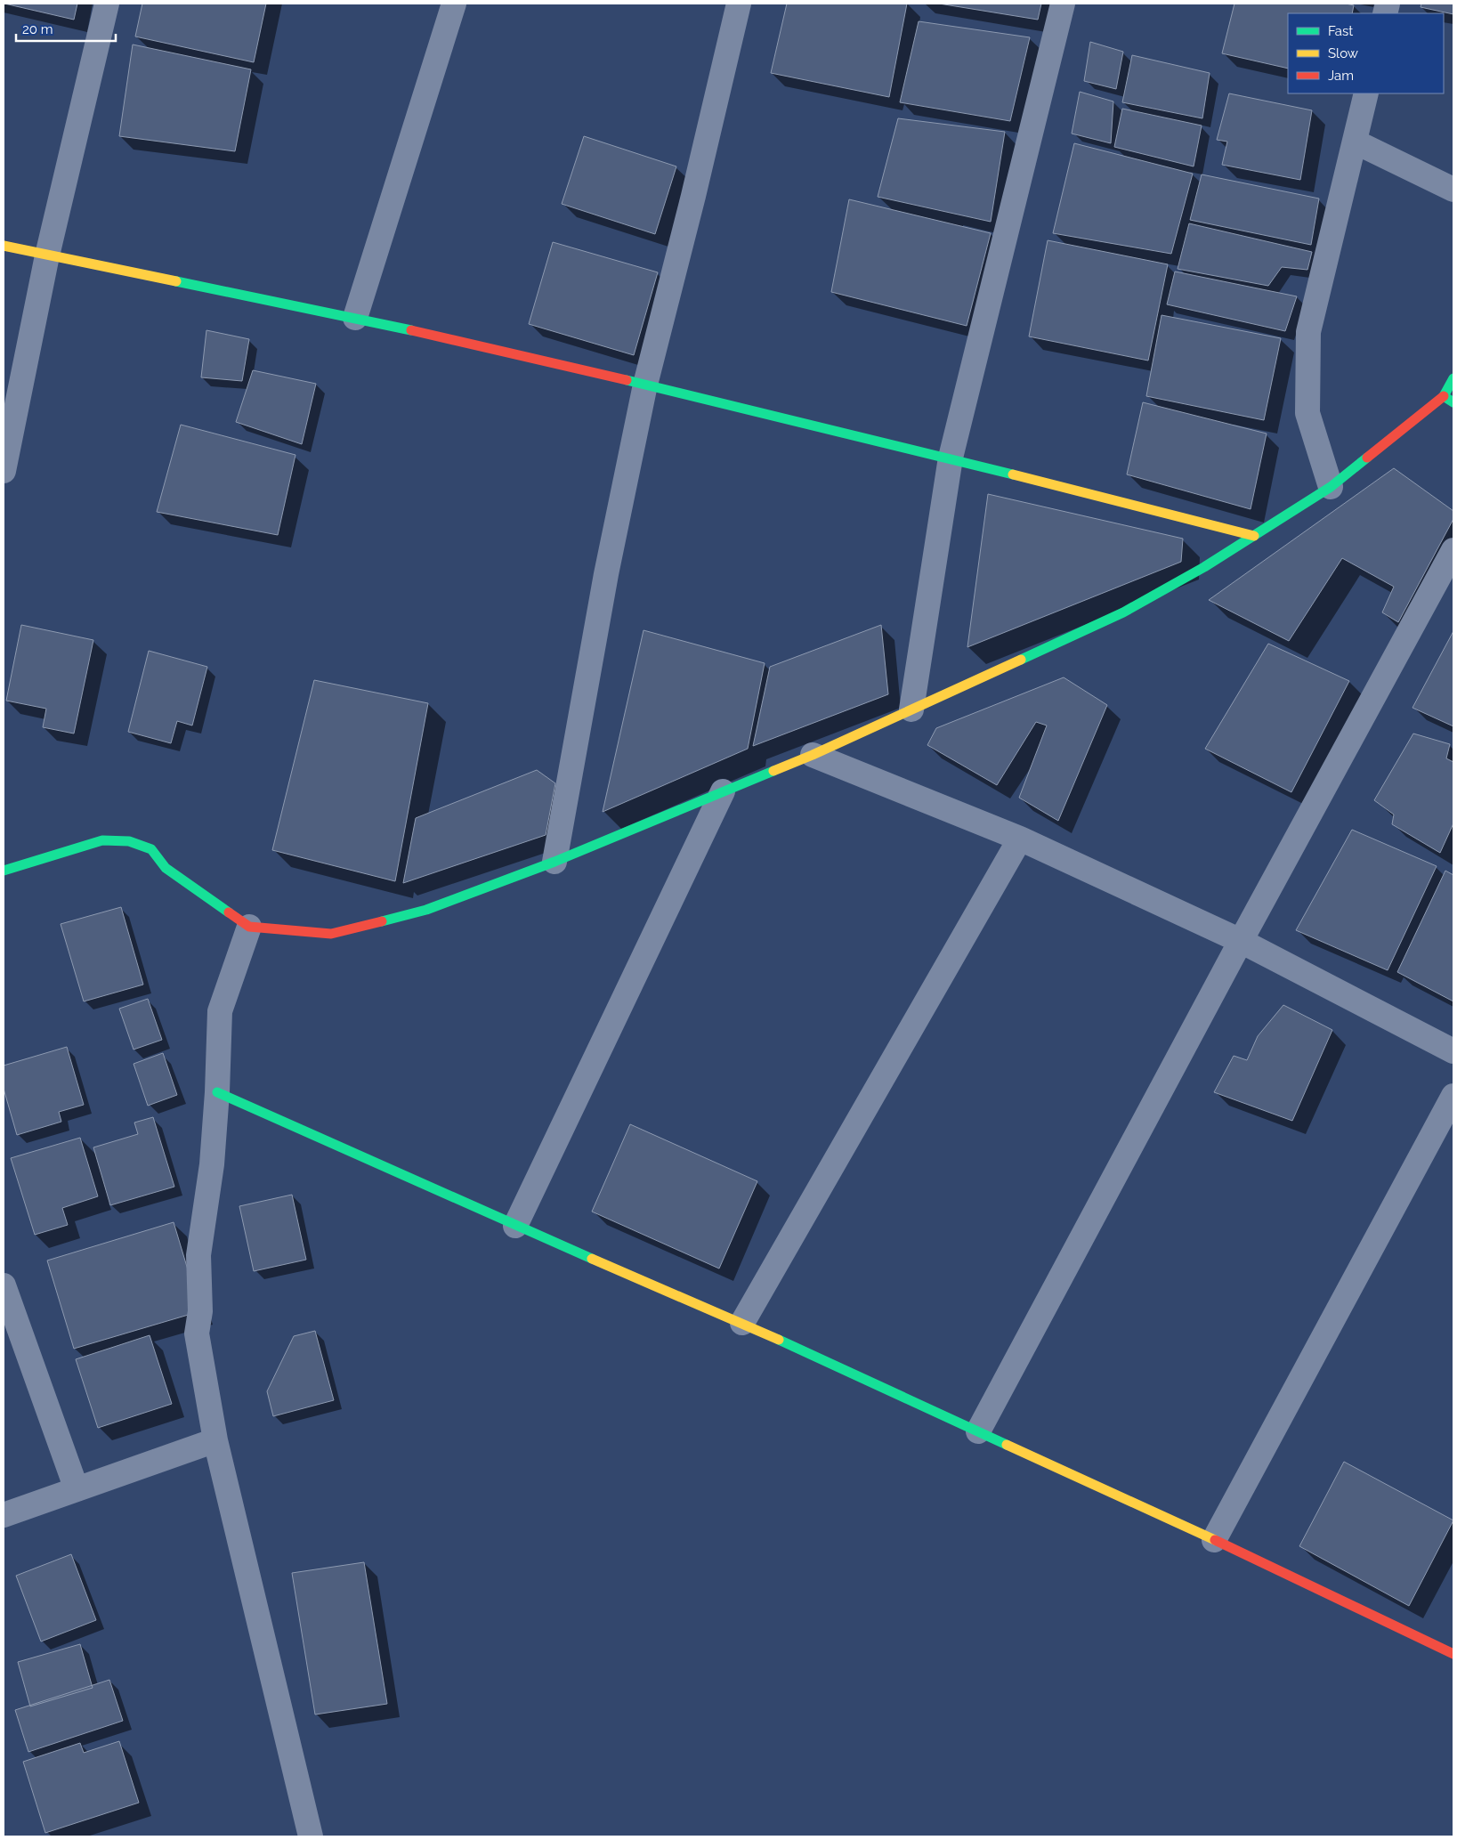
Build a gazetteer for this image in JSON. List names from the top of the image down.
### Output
{
  "legend": ["Fast", "Slow", "Jam"],
  "scale_bar": "20 m"
}
